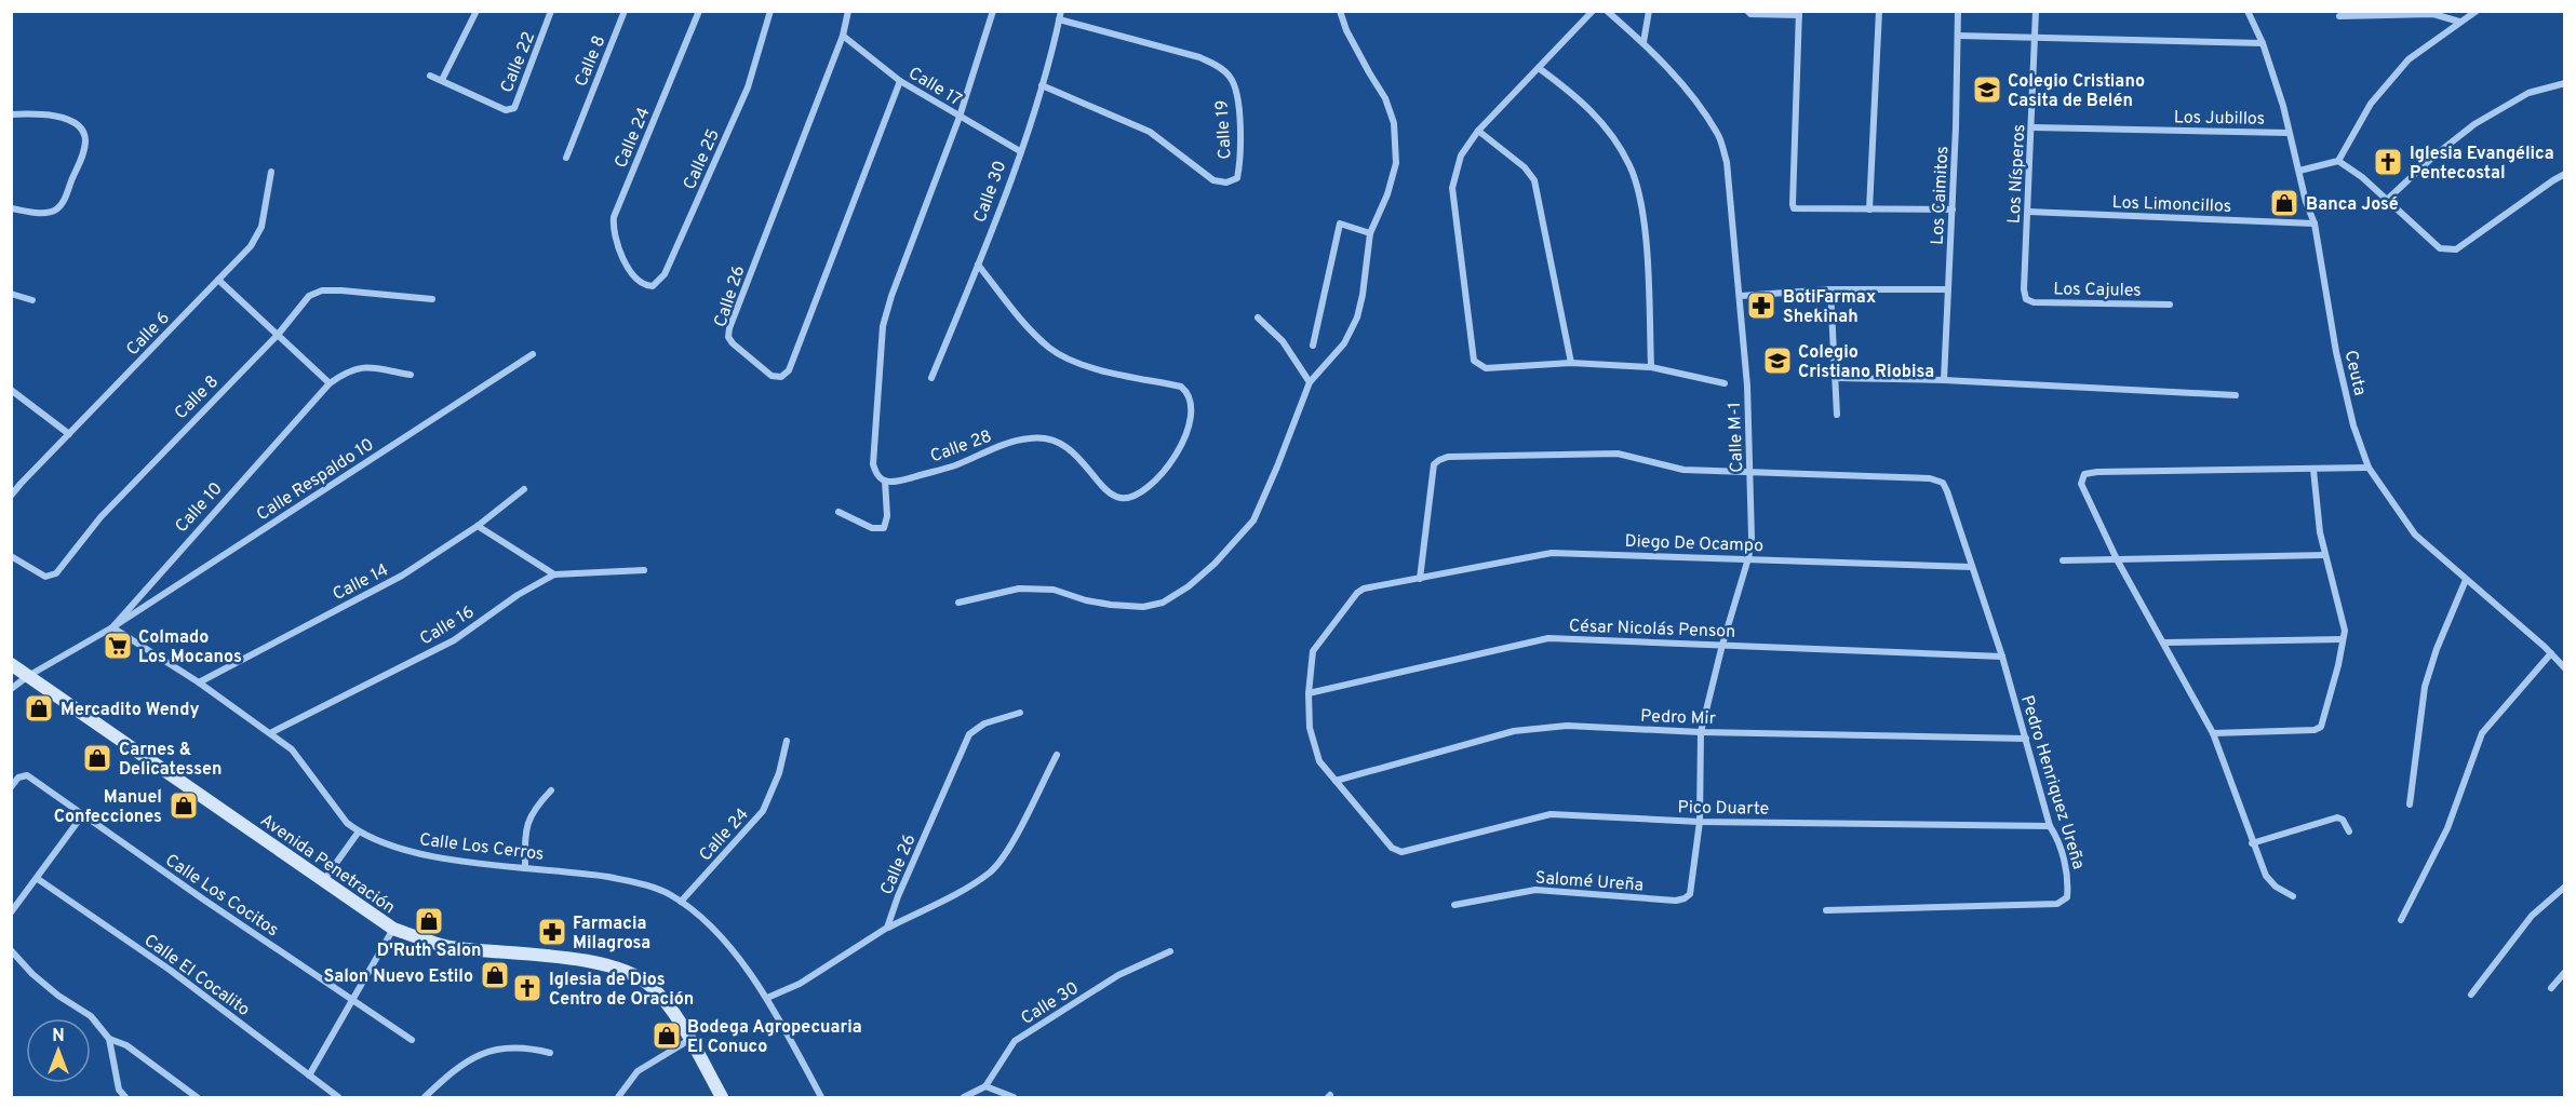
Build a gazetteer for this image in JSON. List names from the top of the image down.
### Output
{
  "streets": {
    "street": [
      "Calle 8",
      "Calle 22",
      "Calle 17",
      "Los Jubillos",
      "Calle 19",
      "Calle 24",
      "Calle 25",
      "Los Nísperos",
      "Calle 30",
      "Los Caimitos",
      "Los Limoncillos",
      "Los Cajules",
      "Calle 26",
      "Calle 6",
      "Ceuta",
      "Calle M-1",
      "Calle 28",
      "Calle Respaldo 10",
      "Calle 10",
      "Diego De Ocampo",
      "Calle 14",
      "Calle 16",
      "César Nicolás Penson",
      "Pedro Mir",
      "Pedro Henriquez Ureña",
      "Pico Duarte",
      "Calle Los Cerros",
      "Avenida Penetración",
      "Salomé Ureña",
      "Calle Los Cocitos",
      "Calle El Cocalito"
    ]
  },
  "crossings": [
    ["Calle 17", "Calle 30"],
    ["Calle 17", "Calle 26"],
    ["Los Jubillos", "Los Nísperos"],
    ["Los Jubillos", "Ceuta"],
    ["Calle 19", "Calle 30"],
    ["Calle 24", "Calle 25"],
    ["Calle 24", "Calle Los Cerros"],
    ["Los Nísperos", "Los Limoncillos"],
    ["Los Nísperos", "Los Cajules"],
    ["Calle 30", "Calle 28"],
    ["Los Limoncillos", "Ceuta"],
    ["Calle M-1", "Diego De Ocampo"],
    ["Calle M-1", "César Nicolás Penson"],
    ["Calle M-1", "Pedro Mir"],
    ["Calle M-1", "Pedro Henriquez Ureña"],
    ["Calle M-1", "Pico Duarte"],
    ["Calle M-1", "Salomé Ureña"],
    ["Calle Respaldo 10", "Calle 10"],
    ["Calle Respaldo 10", "Calle Los Cerros"],
    ["Calle 10", "Calle Los Cerros"],
    ["Calle 10", "Avenida Penetración"],
    ["Diego De Ocampo", "César Nicolás Penson"],
    ["Diego De Ocampo", "Pedro Mir"],
    ["Diego De Ocampo", "Pedro Henriquez Ureña"],
    ["Diego De Ocampo", "Pico Duarte"],
    ["Calle 14", "Calle Los Cerros"],
    ["Calle 16", "Calle Los Cerros"],
    ["César Nicolás Penson", "Pedro Henriquez Ureña"],
    ["Pedro Mir", "Pedro Henriquez Ureña"],
    ["Pedro Henriquez Ureña", "Pico Duarte"]
  ],
  "places": {
    "school or university": ["Colegio Cristiano Casita de Belén", "Colegio Cristiano Riobisa"],
    "church": ["Iglesia Evangélica Pentecostal", "Iglesia de Dios Centro de Oración"],
    "shop": [
      "Banca José",
      "Mercadito Wendy",
      "Carnes & Delicatessen",
      "Manuel Confecciones",
      "D'Ruth Salon",
      "Salon Nuevo Estilo",
      "Bodega Agropecuaria El Conuco"
    ],
    "pharmacy": ["BotiFarmax Shekinah", "Farmacia Milagrosa"],
    "supermarket": ["Colmado Los Mocanos"]
  },
  "north": "top"
}
